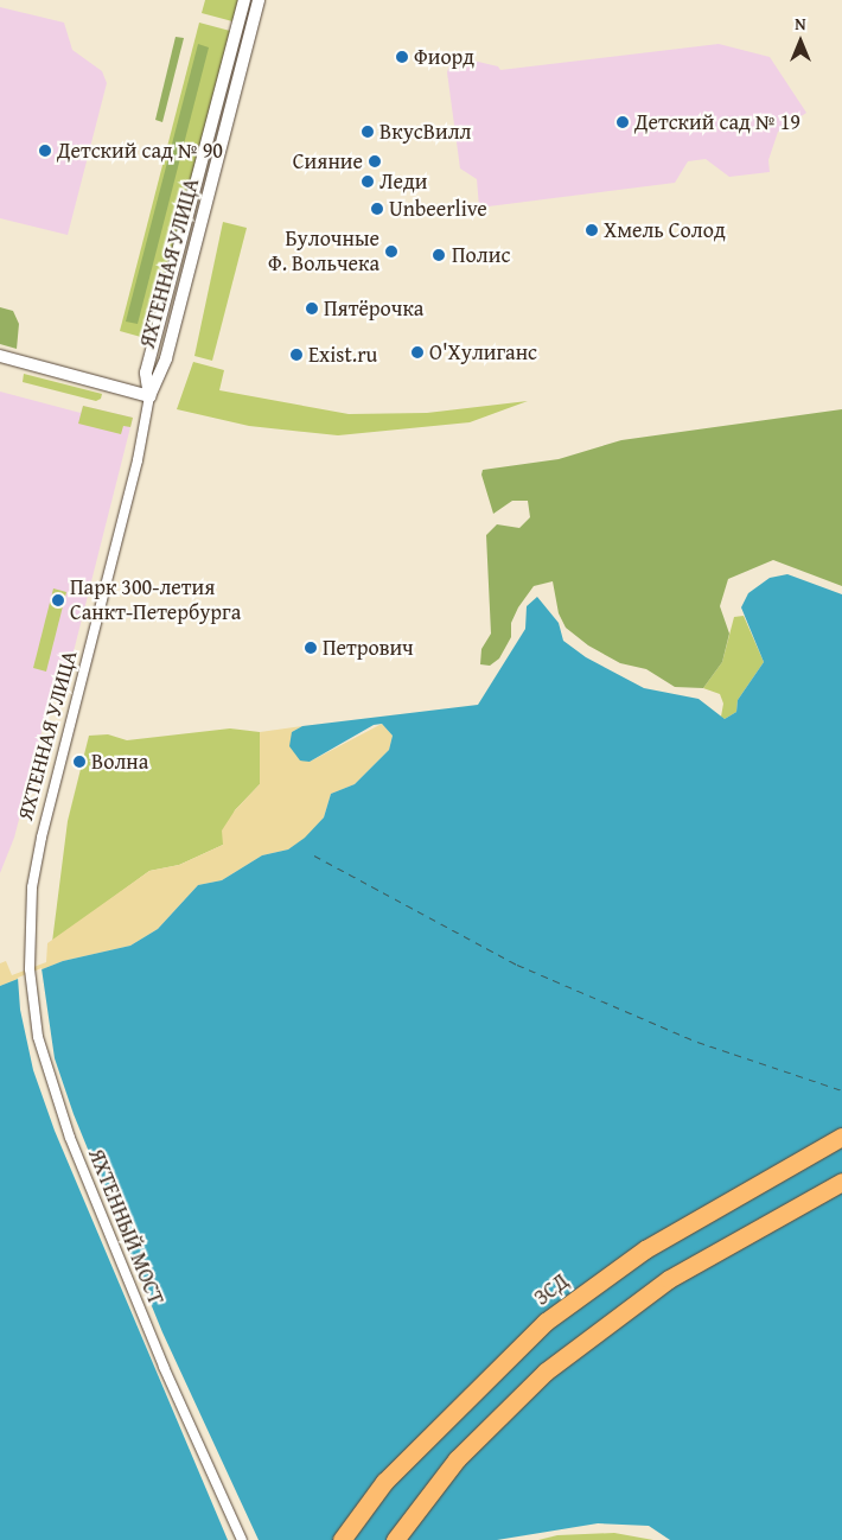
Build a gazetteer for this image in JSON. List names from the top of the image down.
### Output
{
  "streets": {
    "highway": ["ЗСД"],
    "street": ["ЯХТЕННАЯ УЛИЦА", "ЯХТЕННЫЙ МОСТ"]
  },
  "crossings": [
    ["ЯХТЕННАЯ УЛИЦА", "ЯХТЕННЫЙ МОСТ"]
  ],
  "places": [
    "Фиорд",
    "Детский сад № 19",
    "ВкусВилл",
    "Детский сад № 90",
    "Сияние",
    "Леди",
    "Unbeerlive",
    "Хмель Солод",
    "Булочные Ф. Вольчека",
    "Полис",
    "Пятёрочка",
    "О'Хулиганс",
    "Exist.ru",
    "Парк 300-летия Санкт-Петербурга",
    "Петрович",
    "Волна"
  ],
  "north": "top"
}
